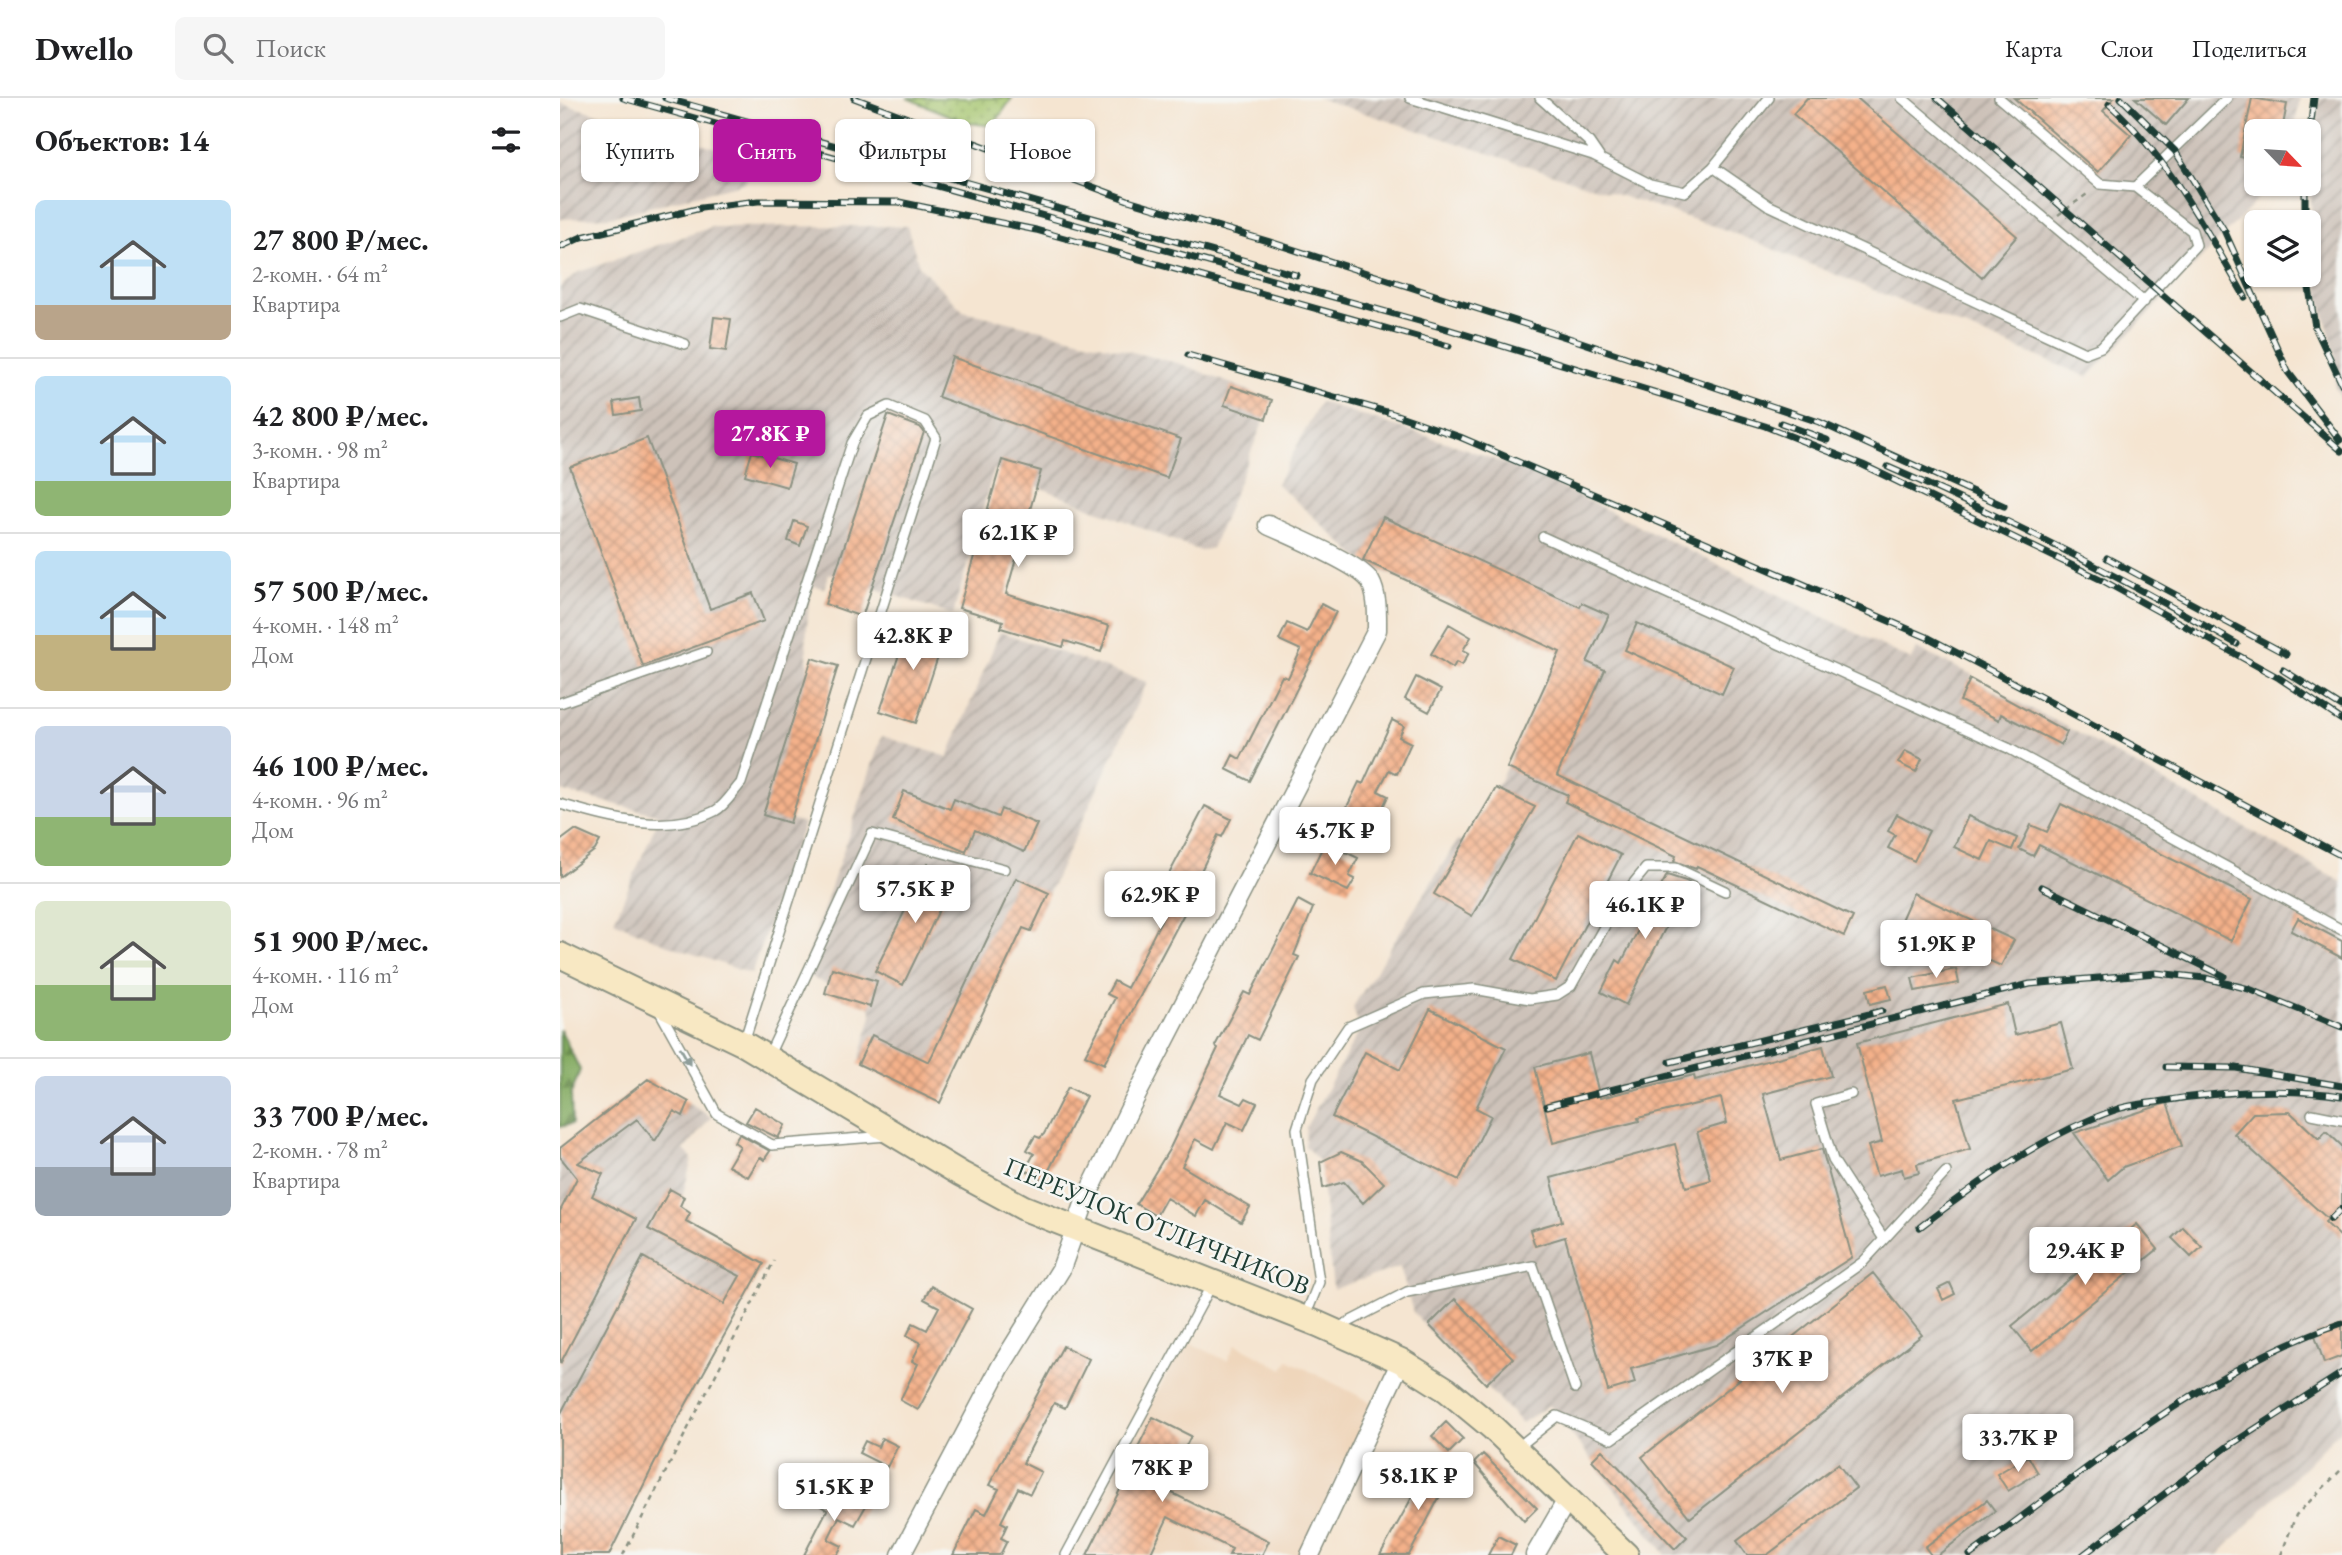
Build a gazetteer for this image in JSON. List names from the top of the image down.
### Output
{
  "streets": {
    "main road": ["ПЕРЕУЛОК ОТЛИЧНИКОВ"]
  },
  "north": "bottom right",
  "page": {
    "header": "Dwello",
    "search": "Поиск",
    "nav": ["Карта", "Слои", "Поделиться"],
    "heading": "Объектов: 14",
    "chip": [
      "Купить",
      "Снять",
      "Фильтры",
      "Новое"
    ],
    "list": [
      {
        "name": "27 800 ₽/мес.",
        "note": "2-комн. · 64 m² · Квартира"
      },
      {
        "name": "42 800 ₽/мес.",
        "note": "3-комн. · 98 m² · Квартира"
      },
      {
        "name": "57 500 ₽/мес.",
        "note": "4-комн. · 148 m² · Дом"
      },
      {
        "name": "46 100 ₽/мес.",
        "note": "4-комн. · 96 m² · Дом"
      },
      {
        "name": "51 900 ₽/мес.",
        "note": "4-комн. · 116 m² · Дом"
      },
      {
        "name": "33 700 ₽/мес.",
        "note": "2-комн. · 78 m² · Квартира"
      }
    ],
    "price": [
      "27.8K ₽",
      "62.1K ₽",
      "42.8K ₽",
      "45.7K ₽",
      "57.5K ₽",
      "62.9K ₽",
      "46.1K ₽",
      "51.9K ₽",
      "29.4K ₽",
      "37K ₽",
      "33.7K ₽",
      "78K ₽",
      "58.1K ₽",
      "51.5K ₽"
    ]
  }
}
